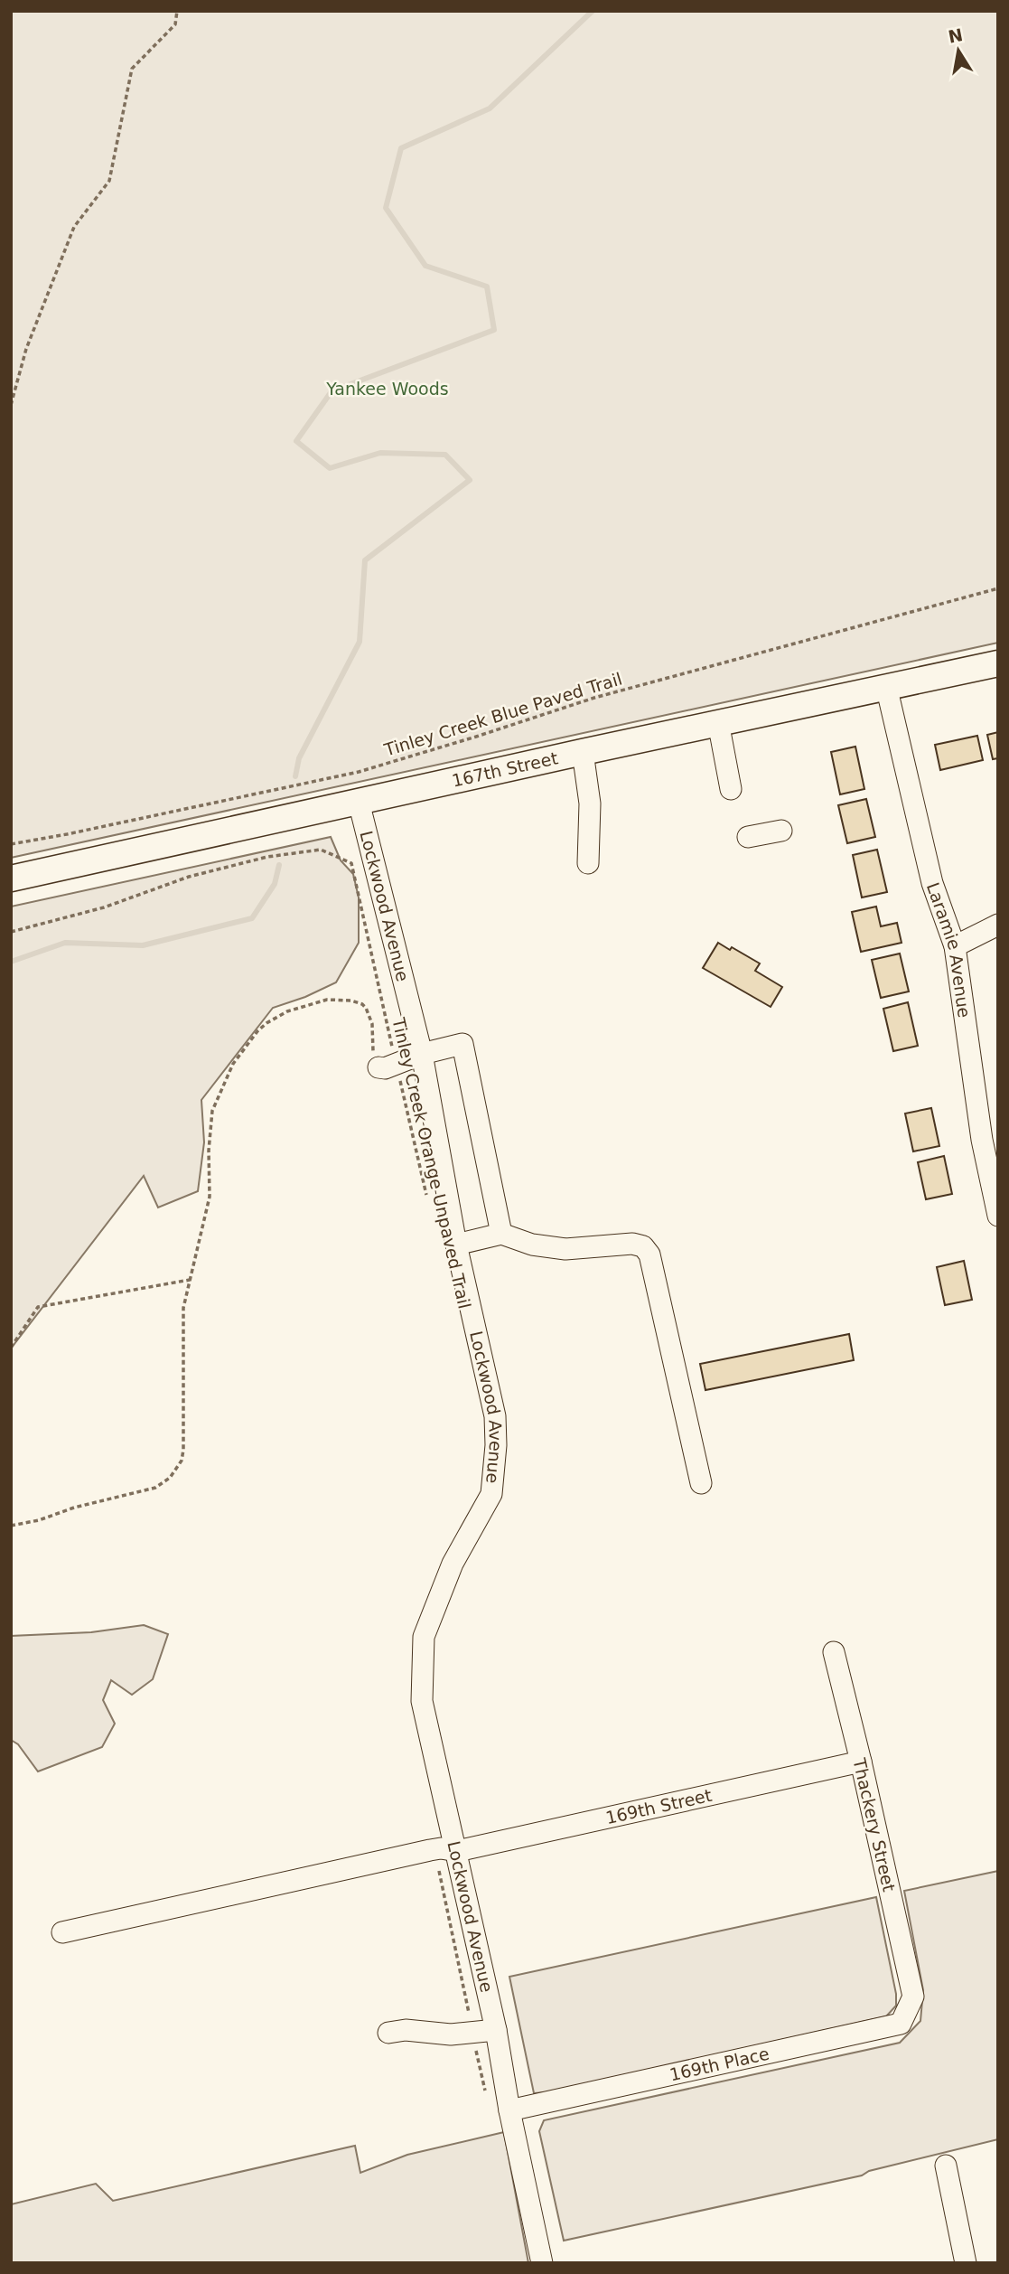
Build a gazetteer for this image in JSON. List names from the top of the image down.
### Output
{
  "streets": {
    "main road": ["167th Street"],
    "street": [
      "Lockwood Avenue",
      "Laramie Avenue",
      "169th Street",
      "Thackery Street",
      "169th Place"
    ],
    "path": ["Tinley Creek Blue Paved Trail", "Tinley Creek Orange Unpaved Trail"]
  },
  "crossings": [
    ["167th Street", "Lockwood Avenue"],
    ["167th Street", "Laramie Avenue"],
    ["Lockwood Avenue", "169th Street"],
    ["Lockwood Avenue", "169th Place"],
    ["169th Street", "Thackery Street"],
    ["Thackery Street", "169th Place"]
  ],
  "parks": ["Yankee Woods"],
  "north": "top"
}
